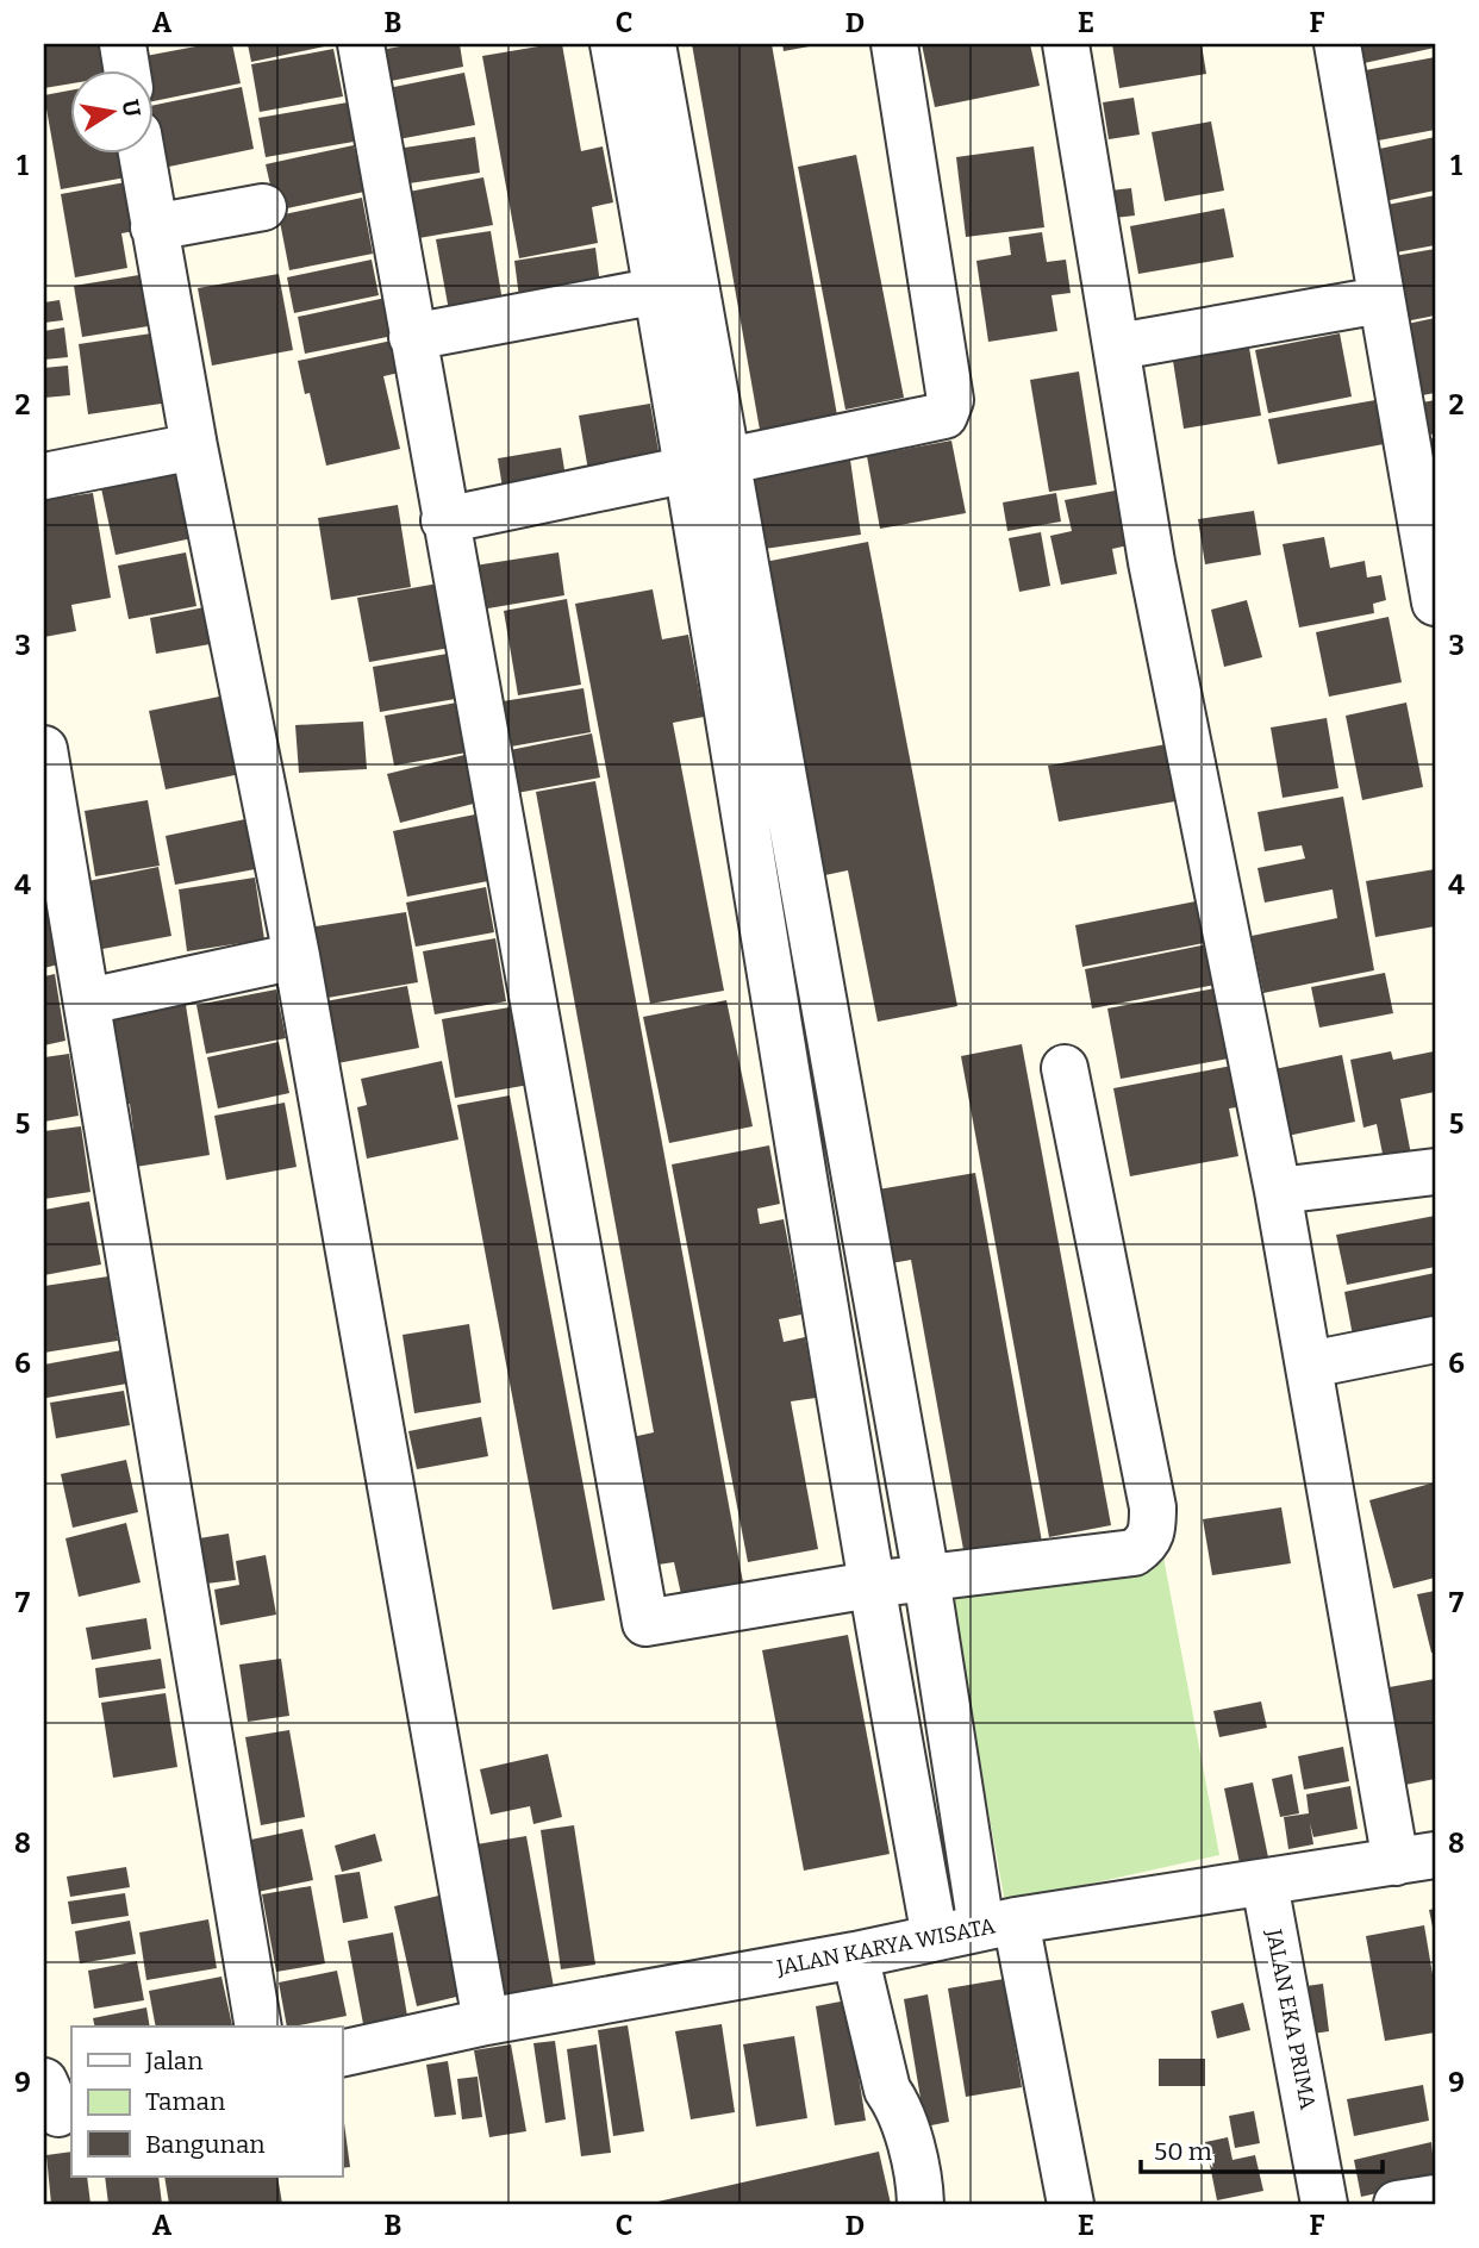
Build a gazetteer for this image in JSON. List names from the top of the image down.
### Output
{
  "streets": {
    "street": ["JALAN KARYA WISATA", "JALAN EKA PRIMA"]
  },
  "crossings": [
    ["JALAN KARYA WISATA", "JALAN EKA PRIMA"]
  ],
  "legend": ["Jalan", "Taman", "Bangunan"],
  "scale_bar": "50 m",
  "north": "right",
  "grid": {
    "columns": [
      "A",
      "B",
      "C",
      "D",
      "E",
      "F"
    ],
    "rows": [
      "1",
      "2",
      "3",
      "4",
      "5",
      "6",
      "7",
      "8",
      "9"
    ]
  }
}
